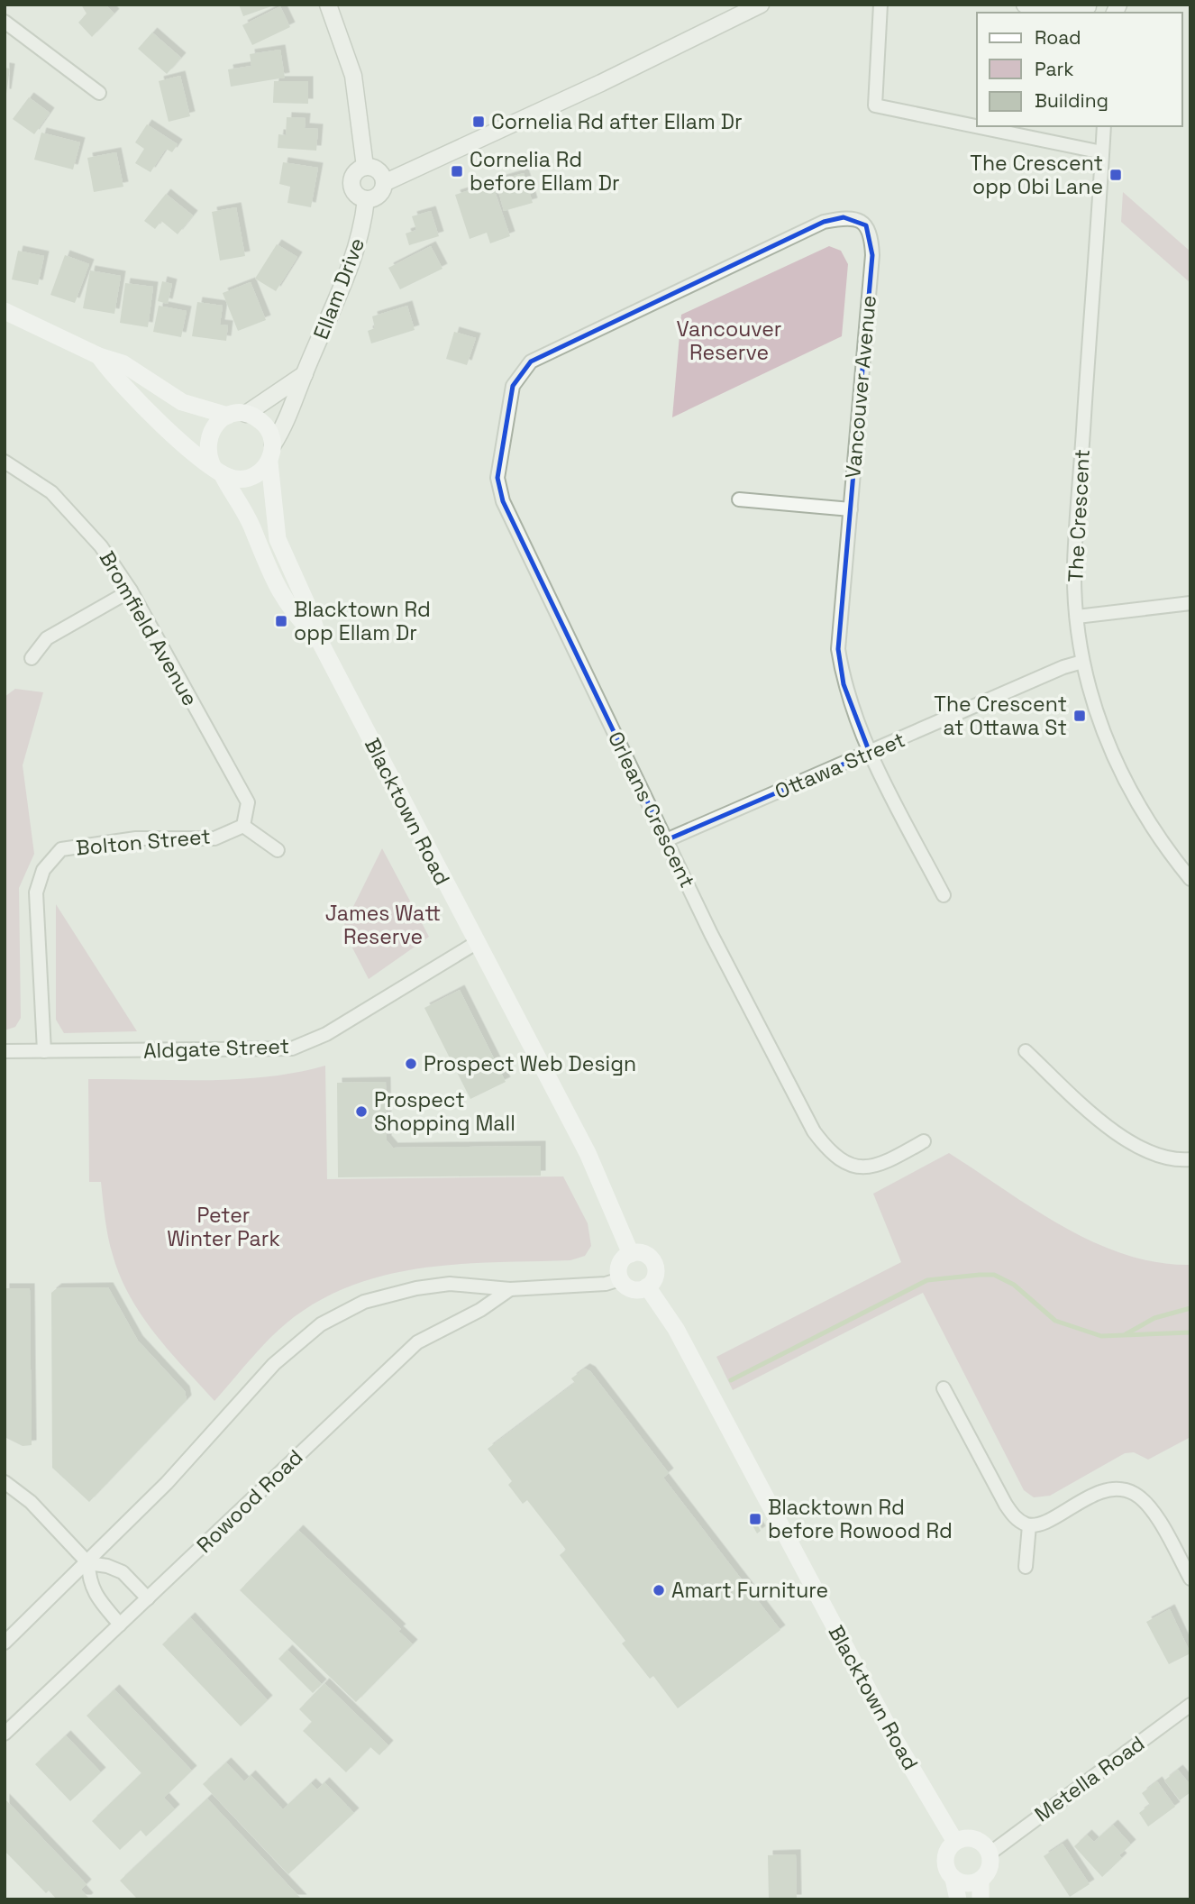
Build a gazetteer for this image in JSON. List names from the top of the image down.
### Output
{
  "streets": {
    "main road": ["Blacktown Road"],
    "street": [
      "Ellam Drive",
      "Vancouver Avenue",
      "The Crescent",
      "Bromfield Avenue",
      "Ottawa Street",
      "Orleans Crescent",
      "Bolton Street",
      "Aldgate Street",
      "Rowood Road",
      "Metella Road"
    ]
  },
  "crossings": [
    ["Ellam Drive", "Blacktown Road"],
    ["Vancouver Avenue", "Ottawa Street"],
    ["Vancouver Avenue", "Orleans Crescent"],
    ["The Crescent", "Ottawa Street"],
    ["Bromfield Avenue", "Bolton Street"],
    ["Ottawa Street", "Orleans Crescent"],
    ["Blacktown Road", "Aldgate Street"],
    ["Blacktown Road", "Metella Road"],
    ["Bolton Street", "Aldgate Street"]
  ],
  "parks": ["Vancouver Reserve", "James Watt Reserve", "Peter Winter Park"],
  "places": {
    "transit": [
      "Cornelia Rd after Ellam Dr",
      "Cornelia Rd before Ellam Dr",
      "The Crescent opp Obi Lane",
      "Blacktown Rd opp Ellam Dr",
      "The Crescent at Ottawa St",
      "Blacktown Rd before Rowood Rd"
    ],
    "other": ["Prospect Web Design", "Prospect Shopping Mall", "Amart Furniture"]
  },
  "legend": ["Road", "Park", "Building"]
}
